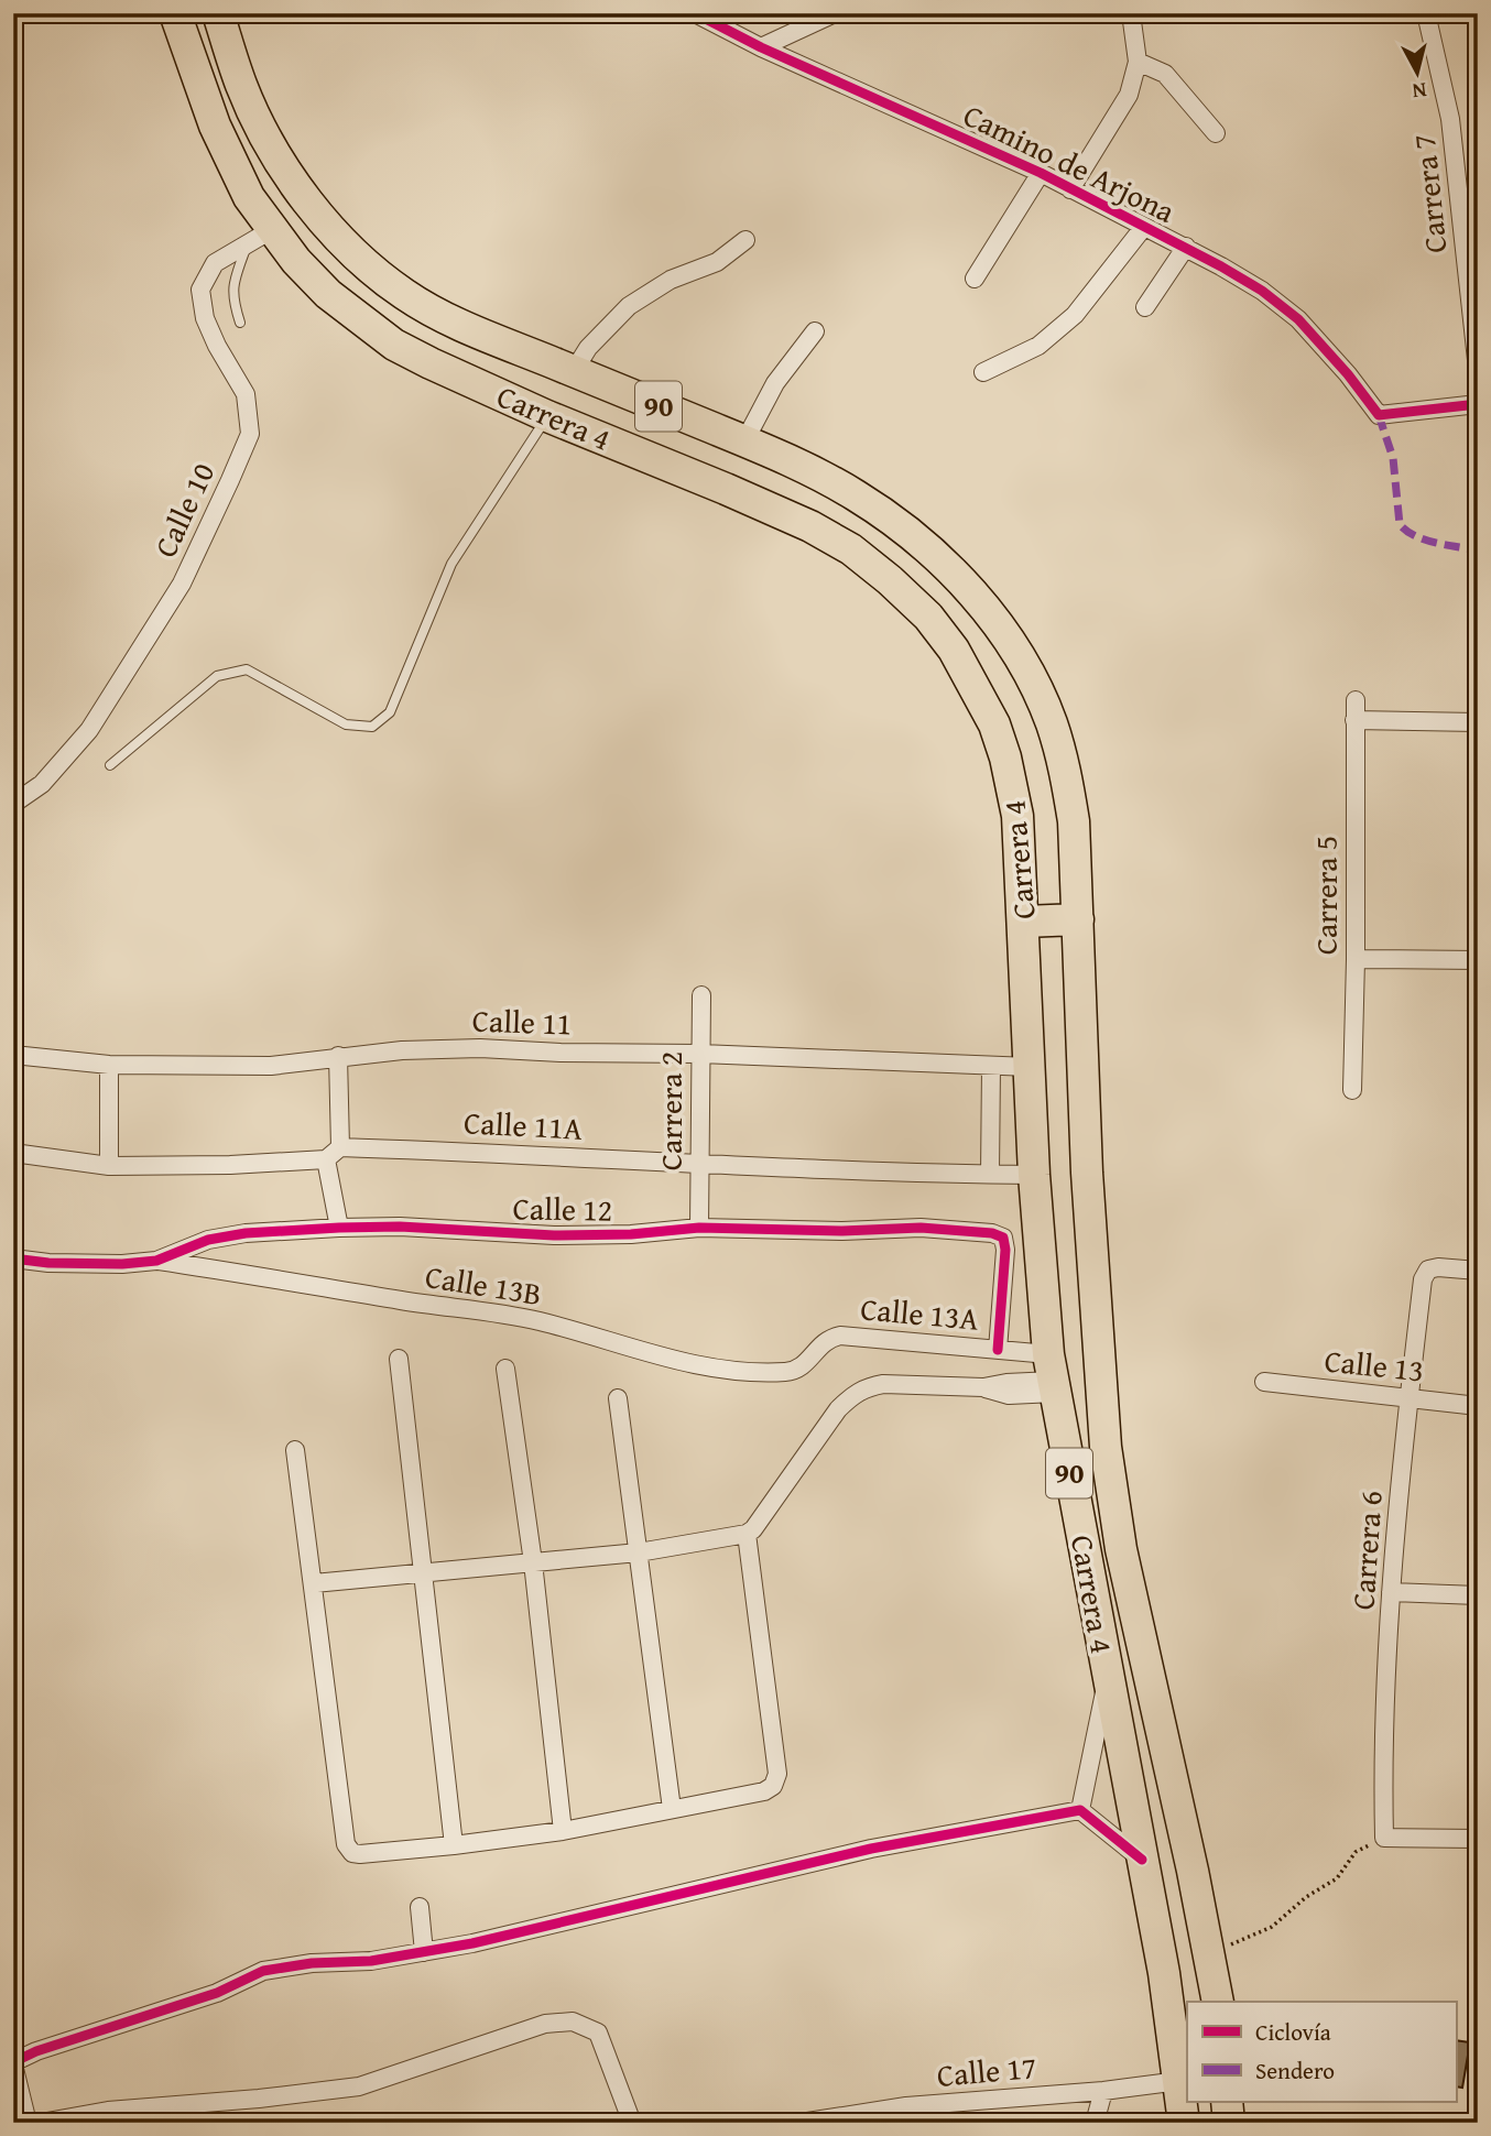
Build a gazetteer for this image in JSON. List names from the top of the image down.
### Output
{
  "streets": {
    "highway": ["90", "Carrera 4"],
    "street": [
      "Camino de Arjona",
      "Carrera 7",
      "Calle 10",
      "Carrera 5",
      "Calle 11",
      "Carrera 2",
      "Calle 11A",
      "Calle 12",
      "Calle 13B",
      "Calle 13A",
      "Calle 13",
      "Carrera 6",
      "Calle 17"
    ]
  },
  "crossings": [
    ["Carrera 4", "Calle 10"],
    ["Carrera 4", "Calle 11"],
    ["Carrera 4", "Calle 11A"],
    ["Carrera 4", "Calle 13A"],
    ["Carrera 4", "Calle 17"],
    ["Calle 11", "Carrera 2"],
    ["Carrera 2", "Calle 11A"],
    ["Carrera 2", "Calle 12"],
    ["Calle 12", "Calle 13B"],
    ["Calle 12", "Calle 13A"],
    ["Calle 13B", "Calle 13A"],
    ["Calle 13", "Carrera 6"]
  ],
  "legend": ["Ciclovía", "Sendero"],
  "north": "bottom"
}
